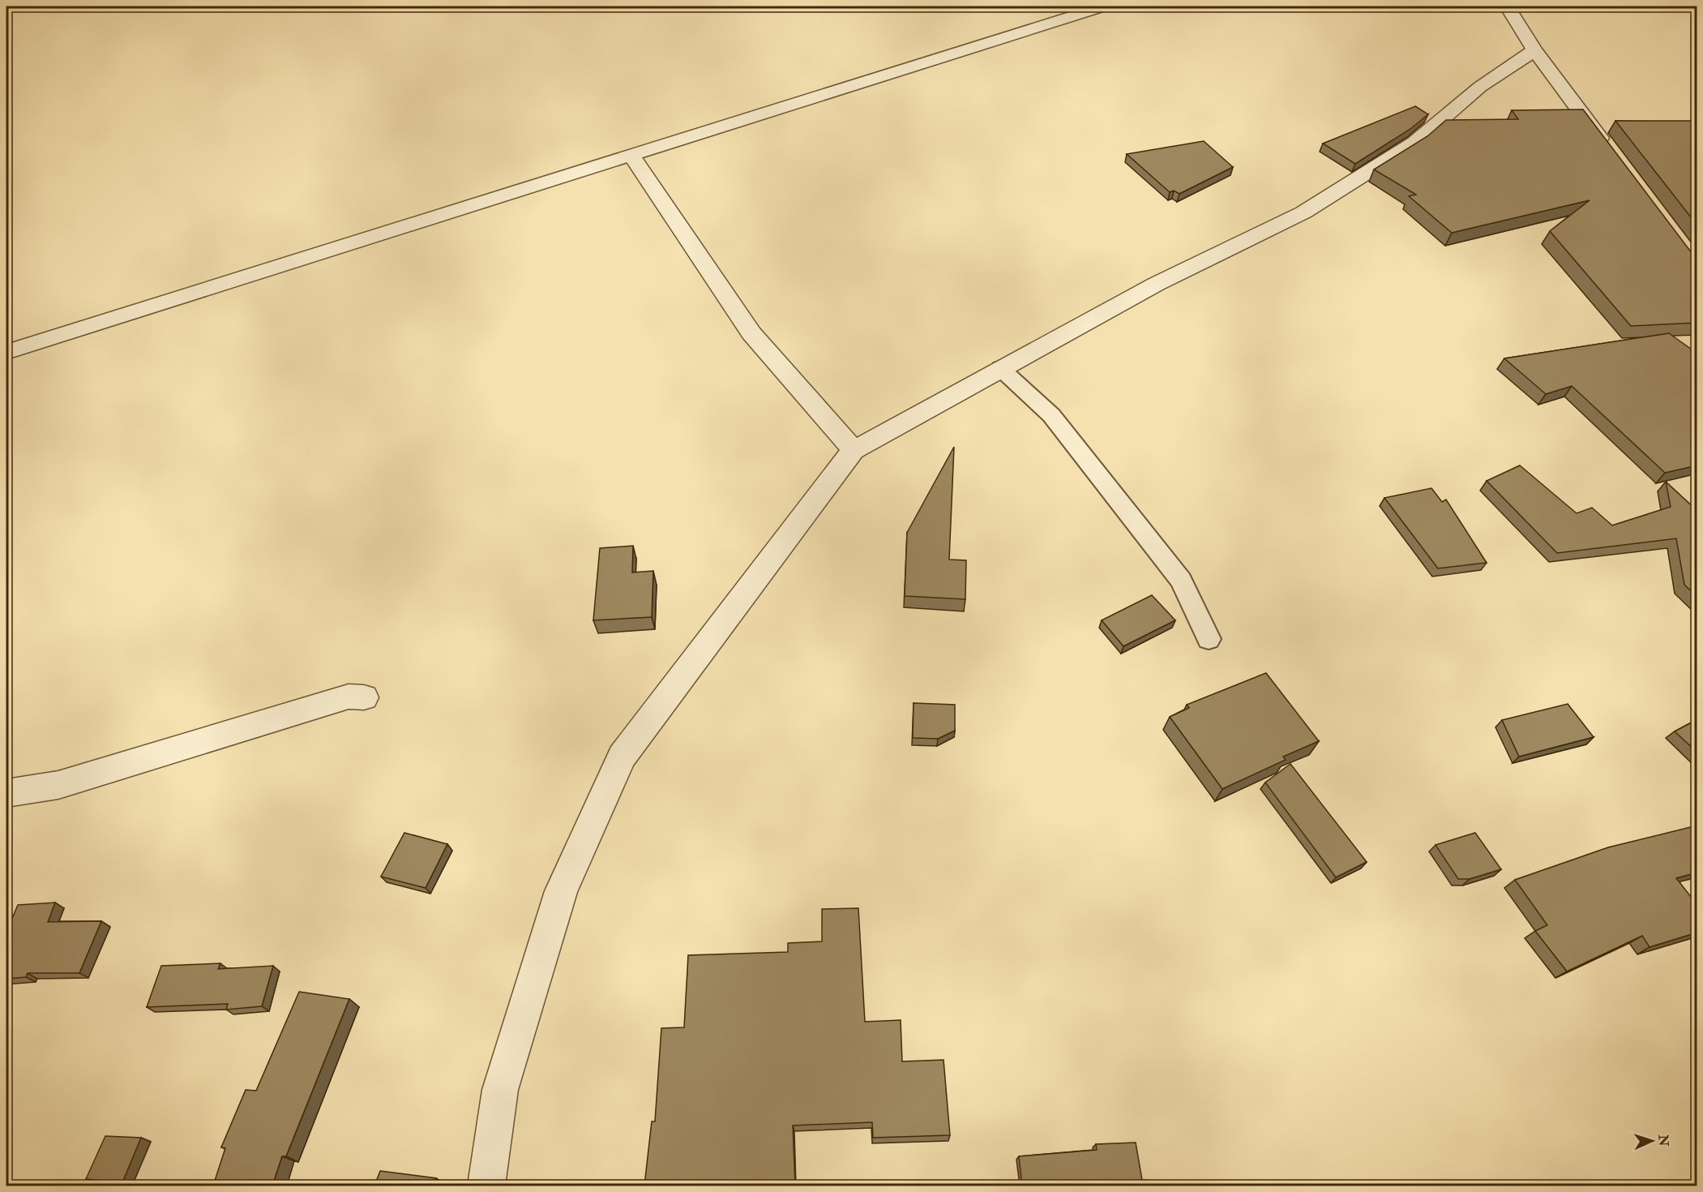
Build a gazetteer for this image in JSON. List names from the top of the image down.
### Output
{
  "north": "right"
}
